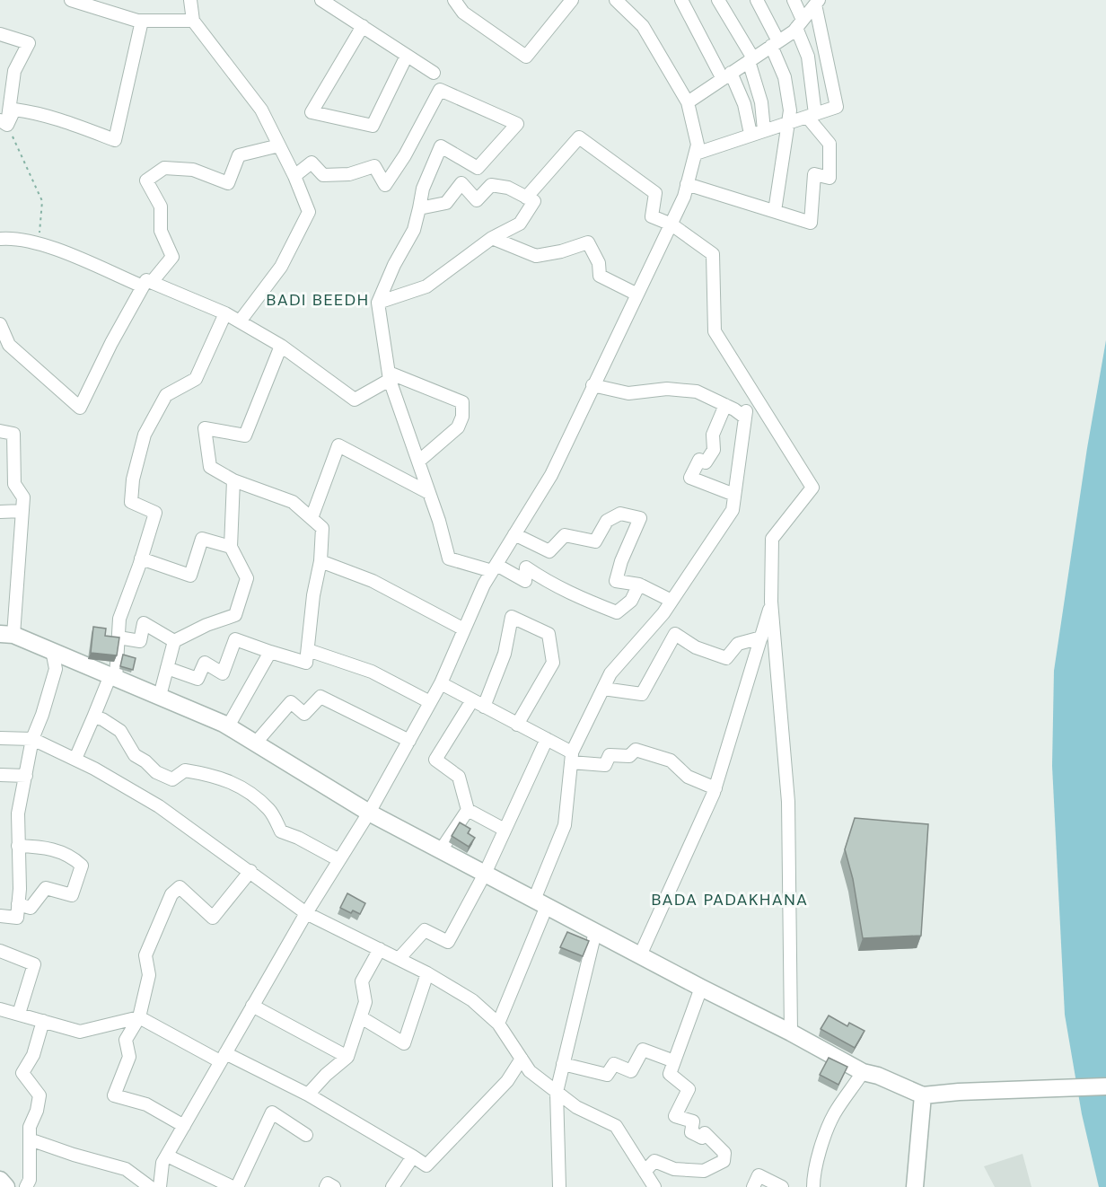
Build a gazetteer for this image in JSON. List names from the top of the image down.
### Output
{
  "districts": ["BADI BEEDH", "BADA PADAKHANA"]
}
